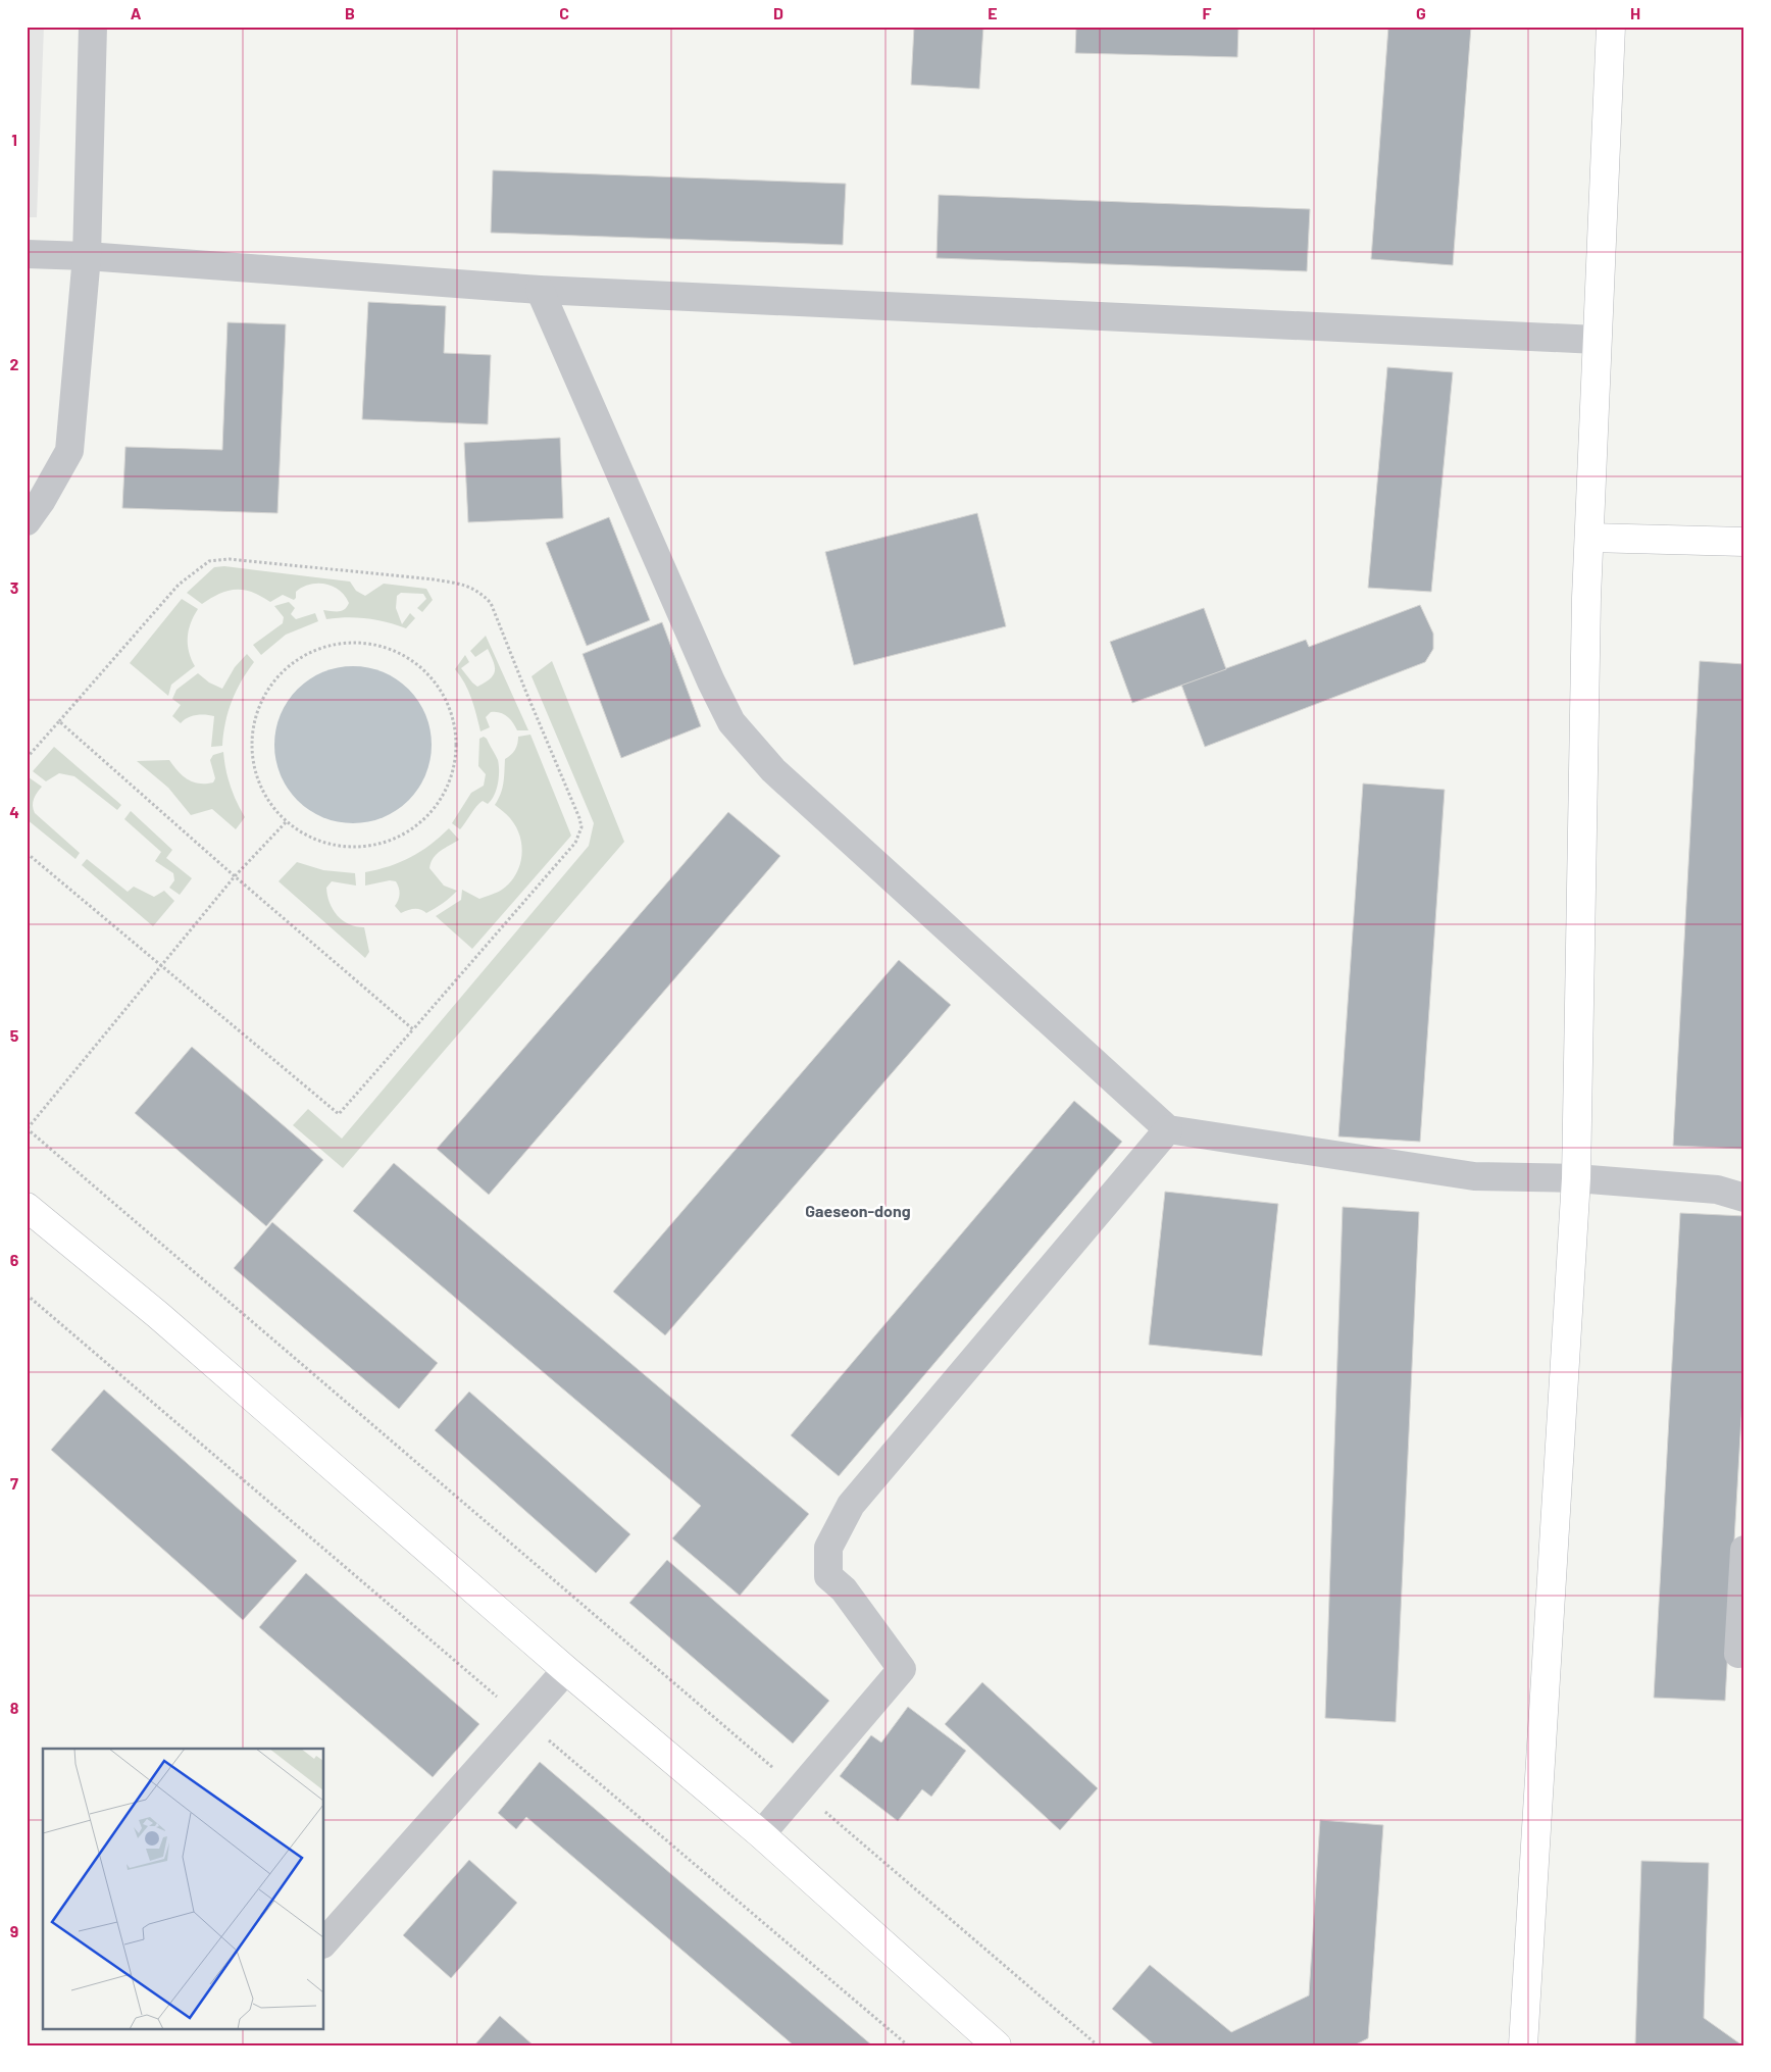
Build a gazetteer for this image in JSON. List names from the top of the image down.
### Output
{
  "districts": ["Gaeseon-dong"],
  "grid": {
    "columns": [
      "A",
      "B",
      "C",
      "D",
      "E",
      "F",
      "G",
      "H"
    ],
    "rows": [
      "1",
      "2",
      "3",
      "4",
      "5",
      "6",
      "7",
      "8",
      "9"
    ]
  }
}
